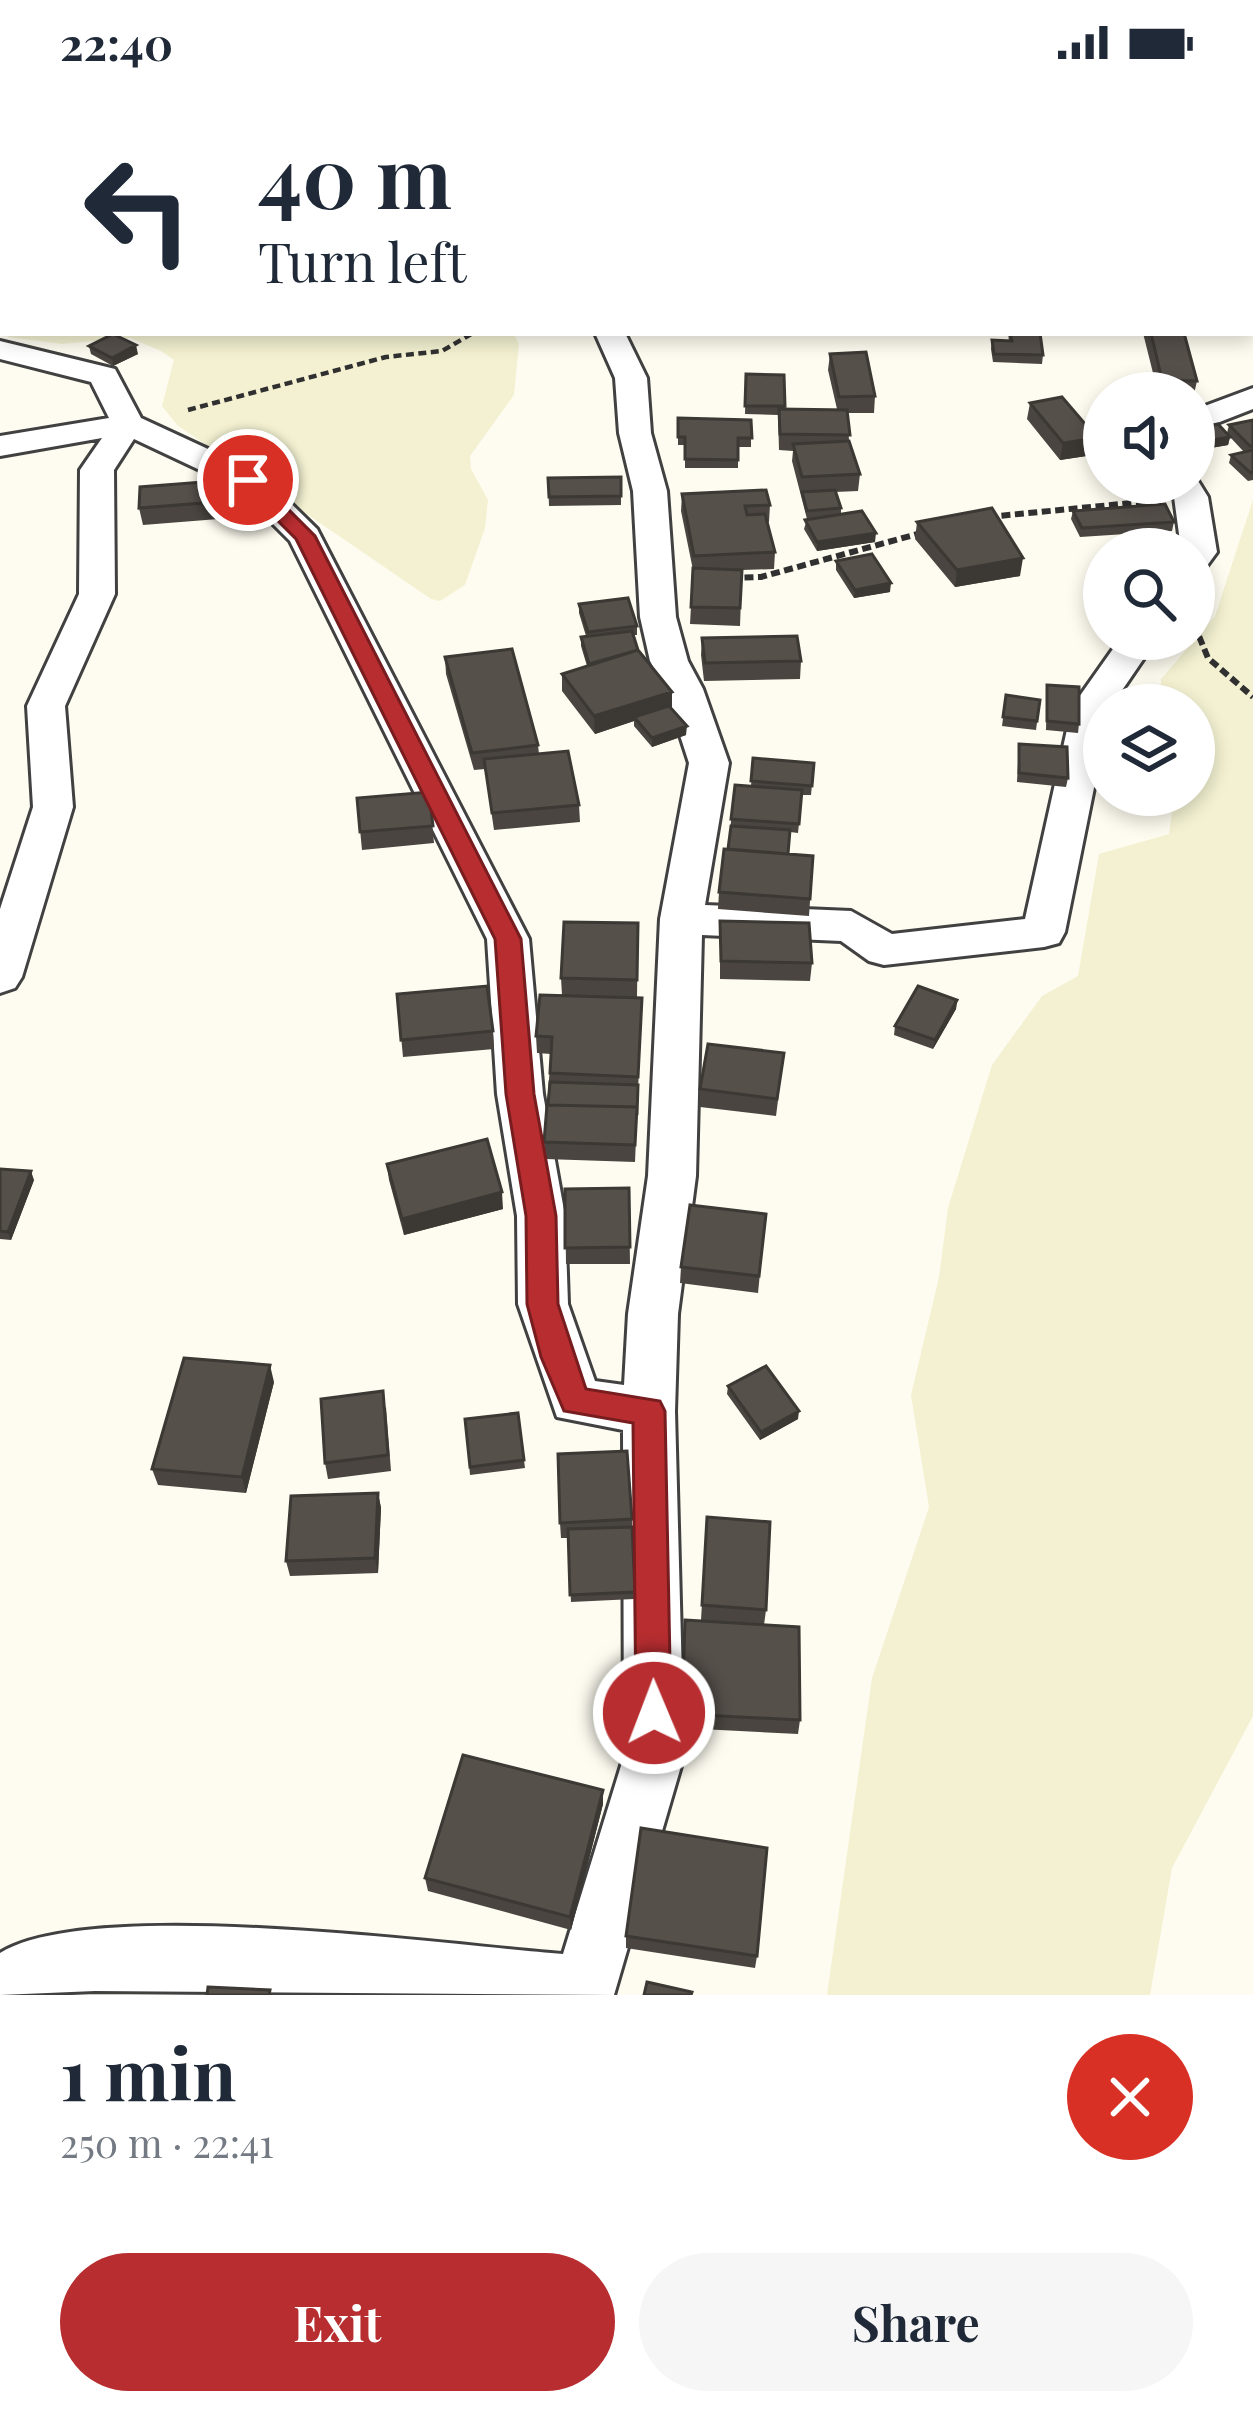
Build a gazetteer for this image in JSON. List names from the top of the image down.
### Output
{
  "page": {
    "status": "22:40",
    "turn": ["40 m", "Turn left"],
    "heading": ["1 min", "250 m · 22:41"],
    "buttons": ["Exit", "Share"]
  }
}
